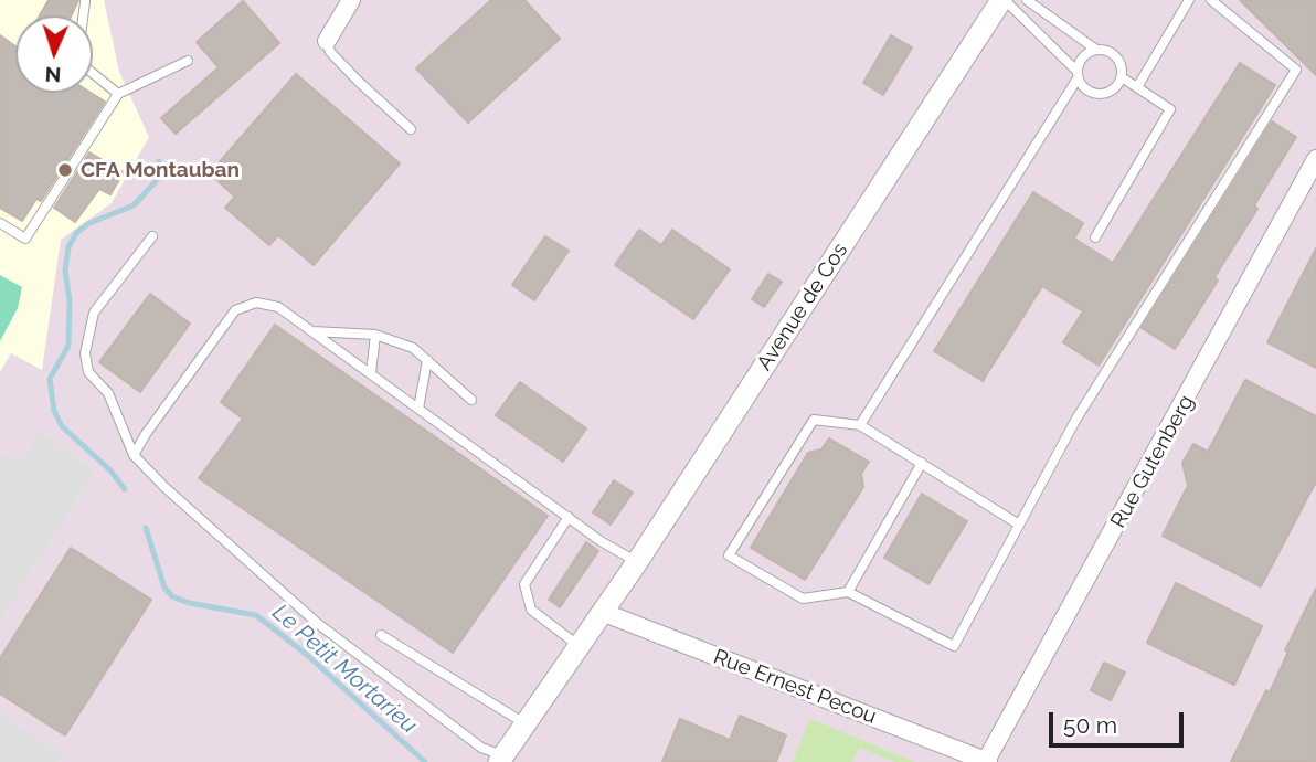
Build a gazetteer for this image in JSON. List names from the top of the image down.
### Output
{
  "streets": {
    "street": ["Avenue de Cos", "Rue Gutenberg", "Rue Ernest Pecou"]
  },
  "crossings": [
    ["Avenue de Cos", "Rue Ernest Pecou"],
    ["Rue Gutenberg", "Rue Ernest Pecou"]
  ],
  "water": ["Le Petit Mortarieu"],
  "places": ["CFA Montauban"],
  "scale_bar": "50 m",
  "north": "bottom"
}
